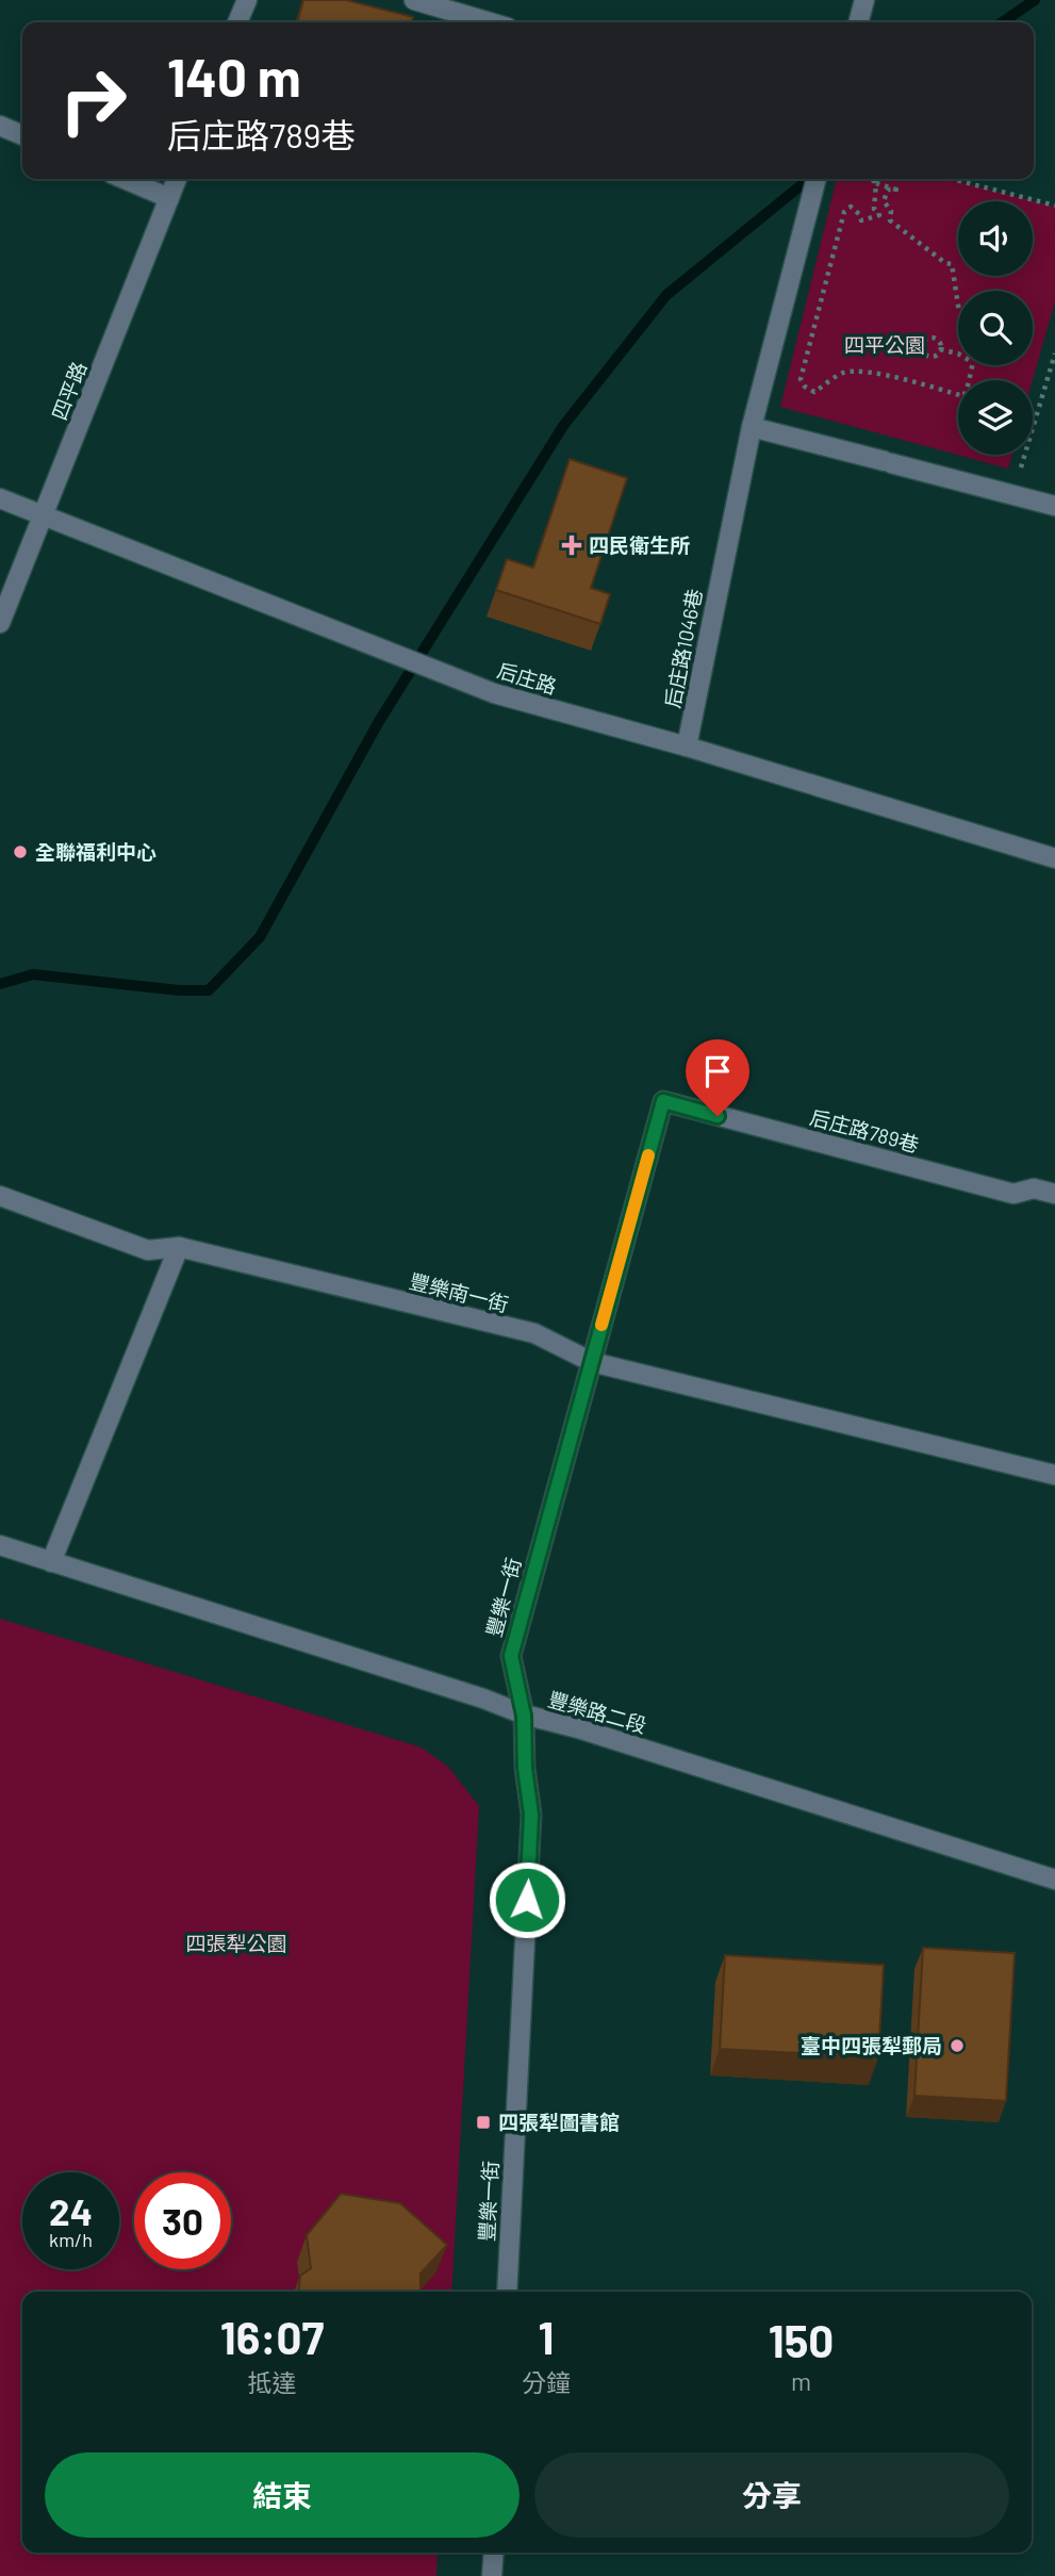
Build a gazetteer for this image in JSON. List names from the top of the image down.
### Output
{
  "streets": {
    "street": [
      "四平路",
      "后庄路1046巷",
      "后庄路",
      "后庄路789巷",
      "豐樂南一街",
      "豐樂一街",
      "豐樂路二段"
    ]
  },
  "crossings": [
    ["四平路", "后庄路"],
    ["后庄路1046巷", "后庄路"],
    ["后庄路789巷", "豐樂一街"],
    ["豐樂南一街", "豐樂一街"],
    ["豐樂一街", "豐樂路二段"]
  ],
  "parks": ["四平公園", "四張犁公園"],
  "places": {
    "health": ["四民衛生所"],
    "other": ["全聯福利中心", "臺中四張犁郵局"],
    "transit": ["四張犁圖書館"]
  },
  "page": {
    "turn": ["140 m", "后庄路789巷"],
    "speed": "24 km/h",
    "limit": "30",
    "eta": [
      "16:07",
      "抵達",
      "1",
      "分鐘",
      "150",
      "m"
    ],
    "buttons": ["結束", "分享"]
  }
}
